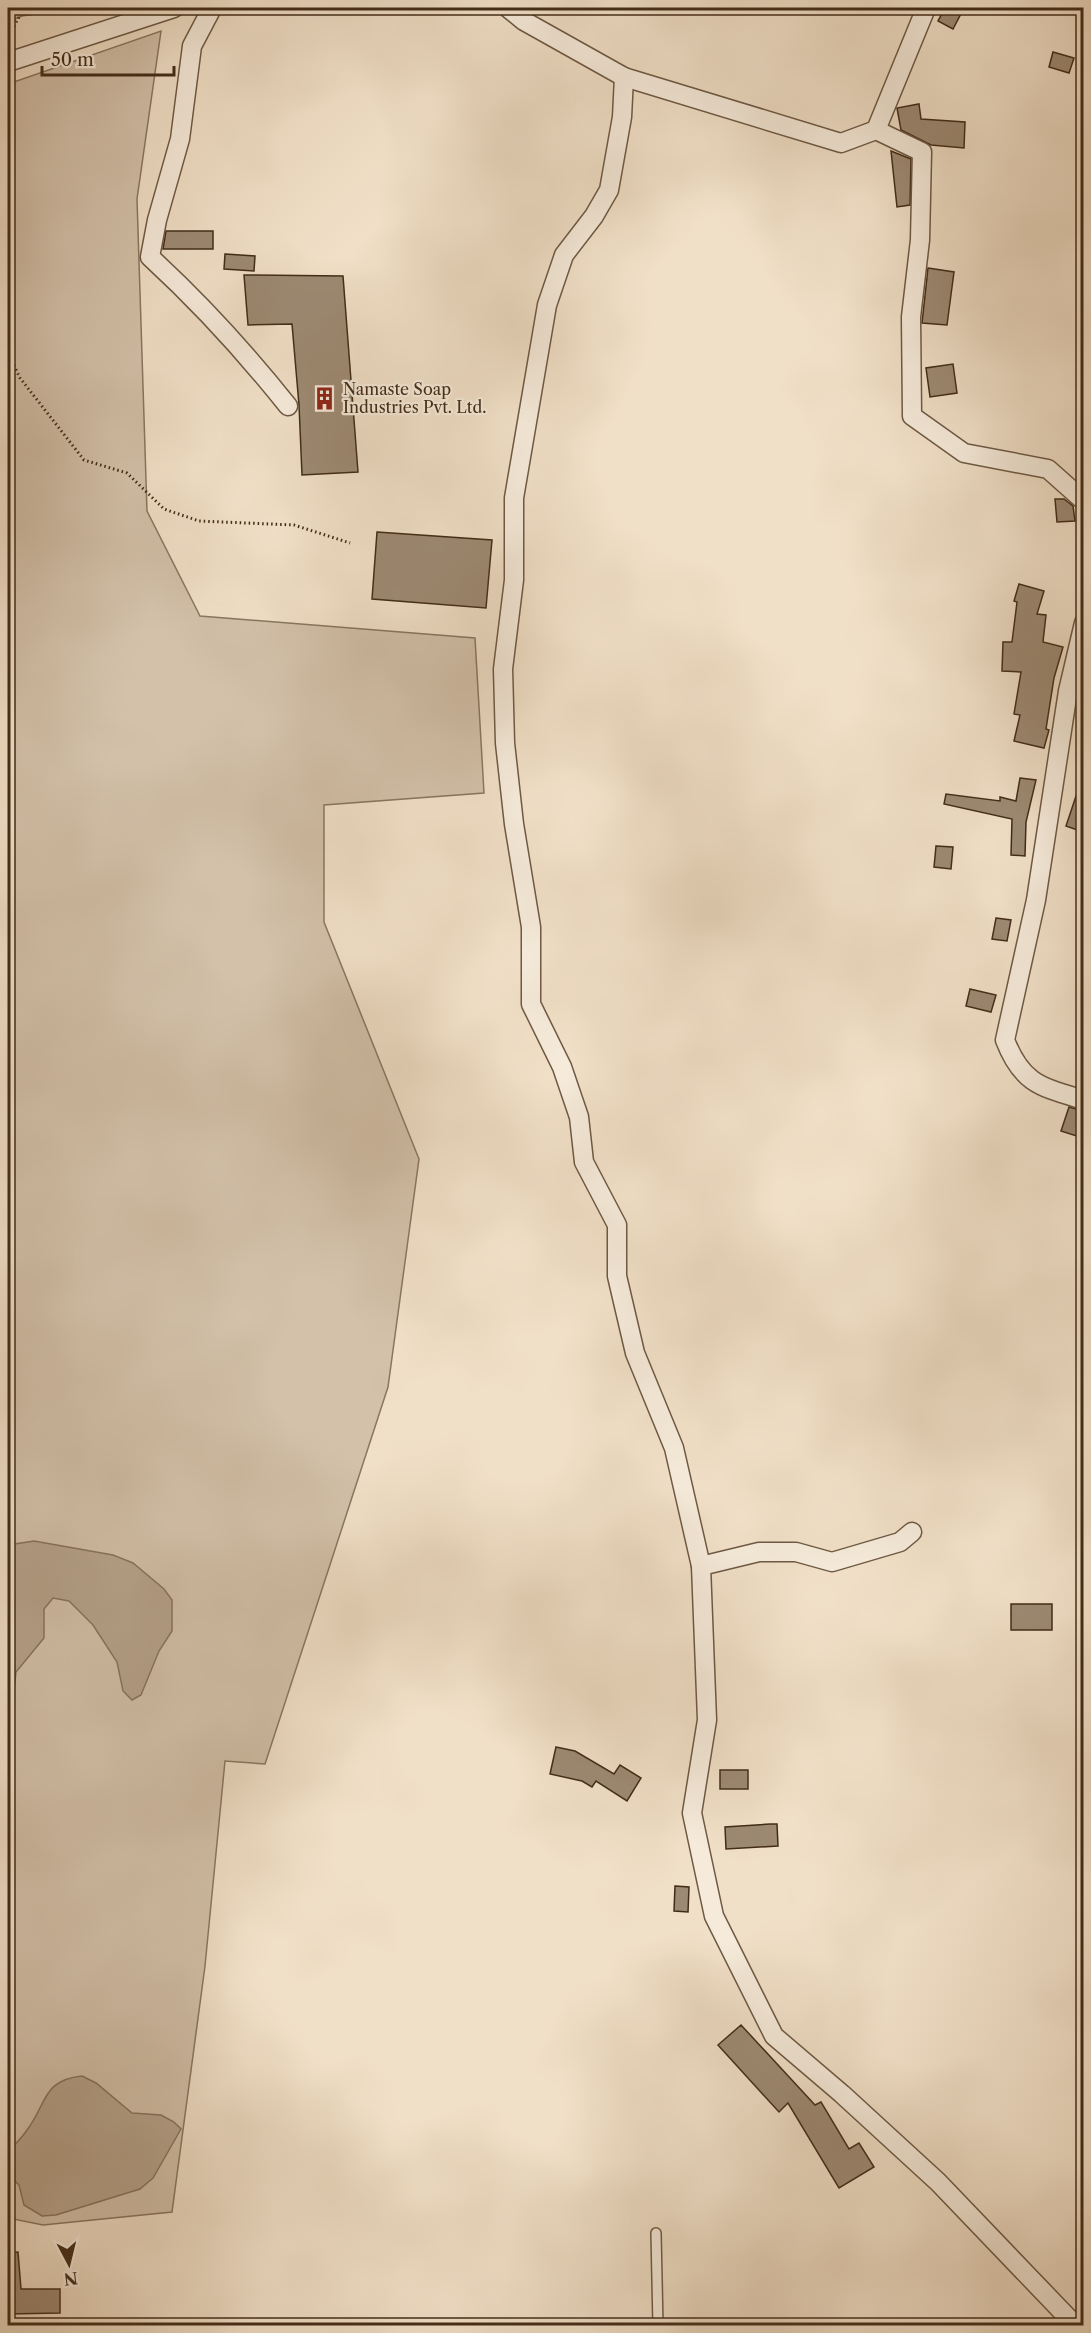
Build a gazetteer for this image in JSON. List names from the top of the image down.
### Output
{
  "places": {
    "building": ["Namaste Soap Industries Pvt. Ltd."]
  },
  "scale_bar": "50 m",
  "north": "bottom"
}
